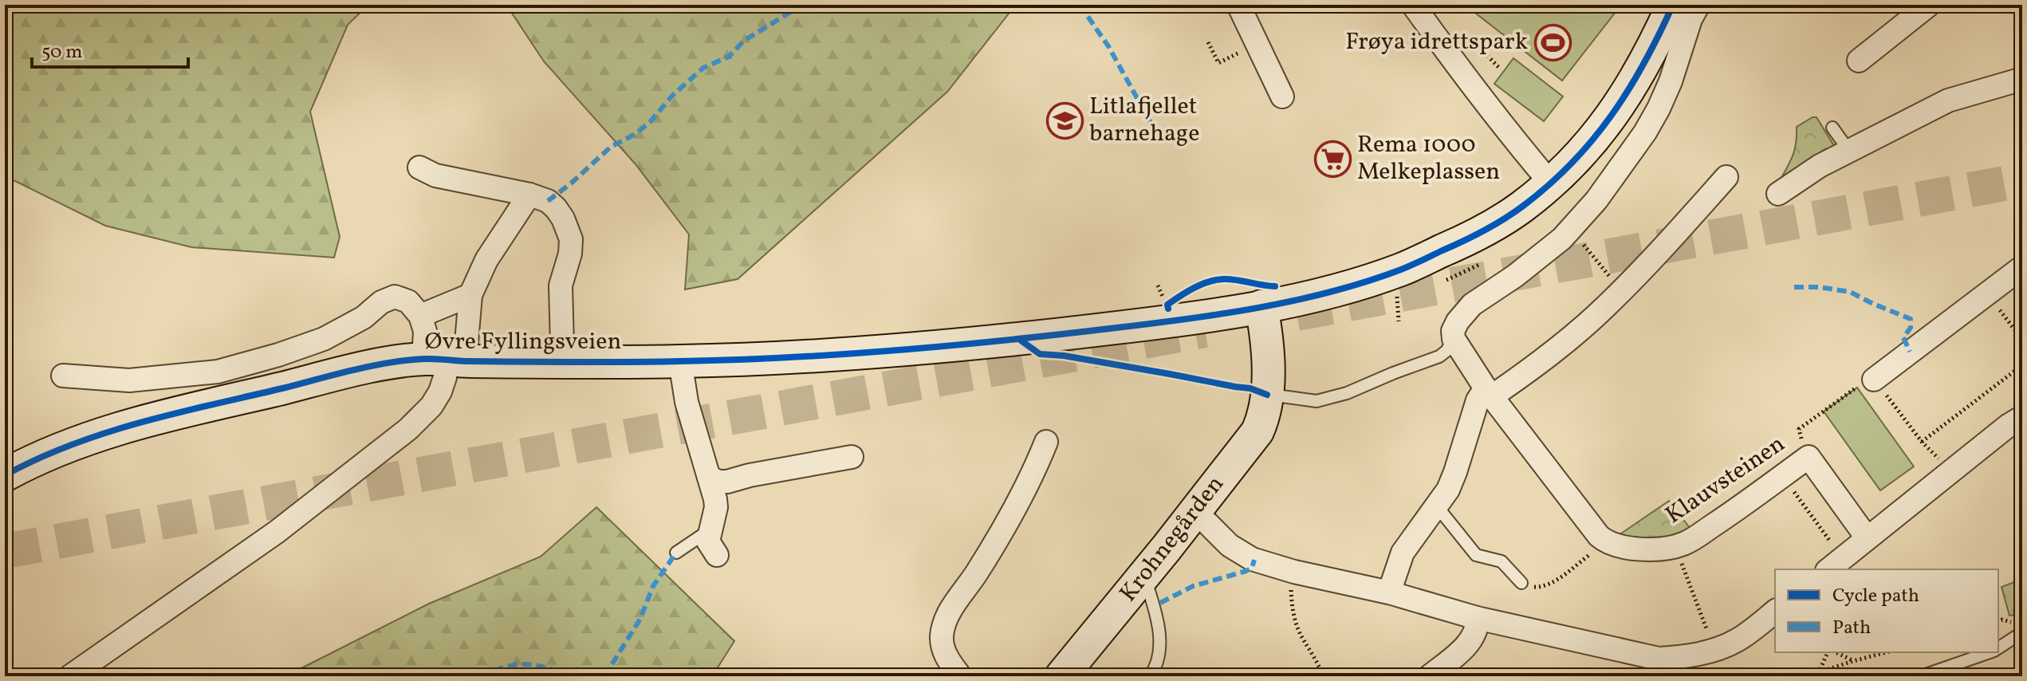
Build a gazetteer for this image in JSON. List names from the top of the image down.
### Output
{
  "streets": {
    "main road": ["Øvre Fyllingsveien", "Krohnegården"],
    "street": ["Klauvsteinen"]
  },
  "crossings": [
    ["Øvre Fyllingsveien", "Krohnegården"]
  ],
  "places": {
    "sports": ["Frøya idrettspark"],
    "school or university": ["Litlafjellet barnehage"],
    "supermarket": ["Rema 1000 Melkeplassen"]
  },
  "legend": ["Cycle path", "Path"],
  "scale_bar": "50 m"
}
